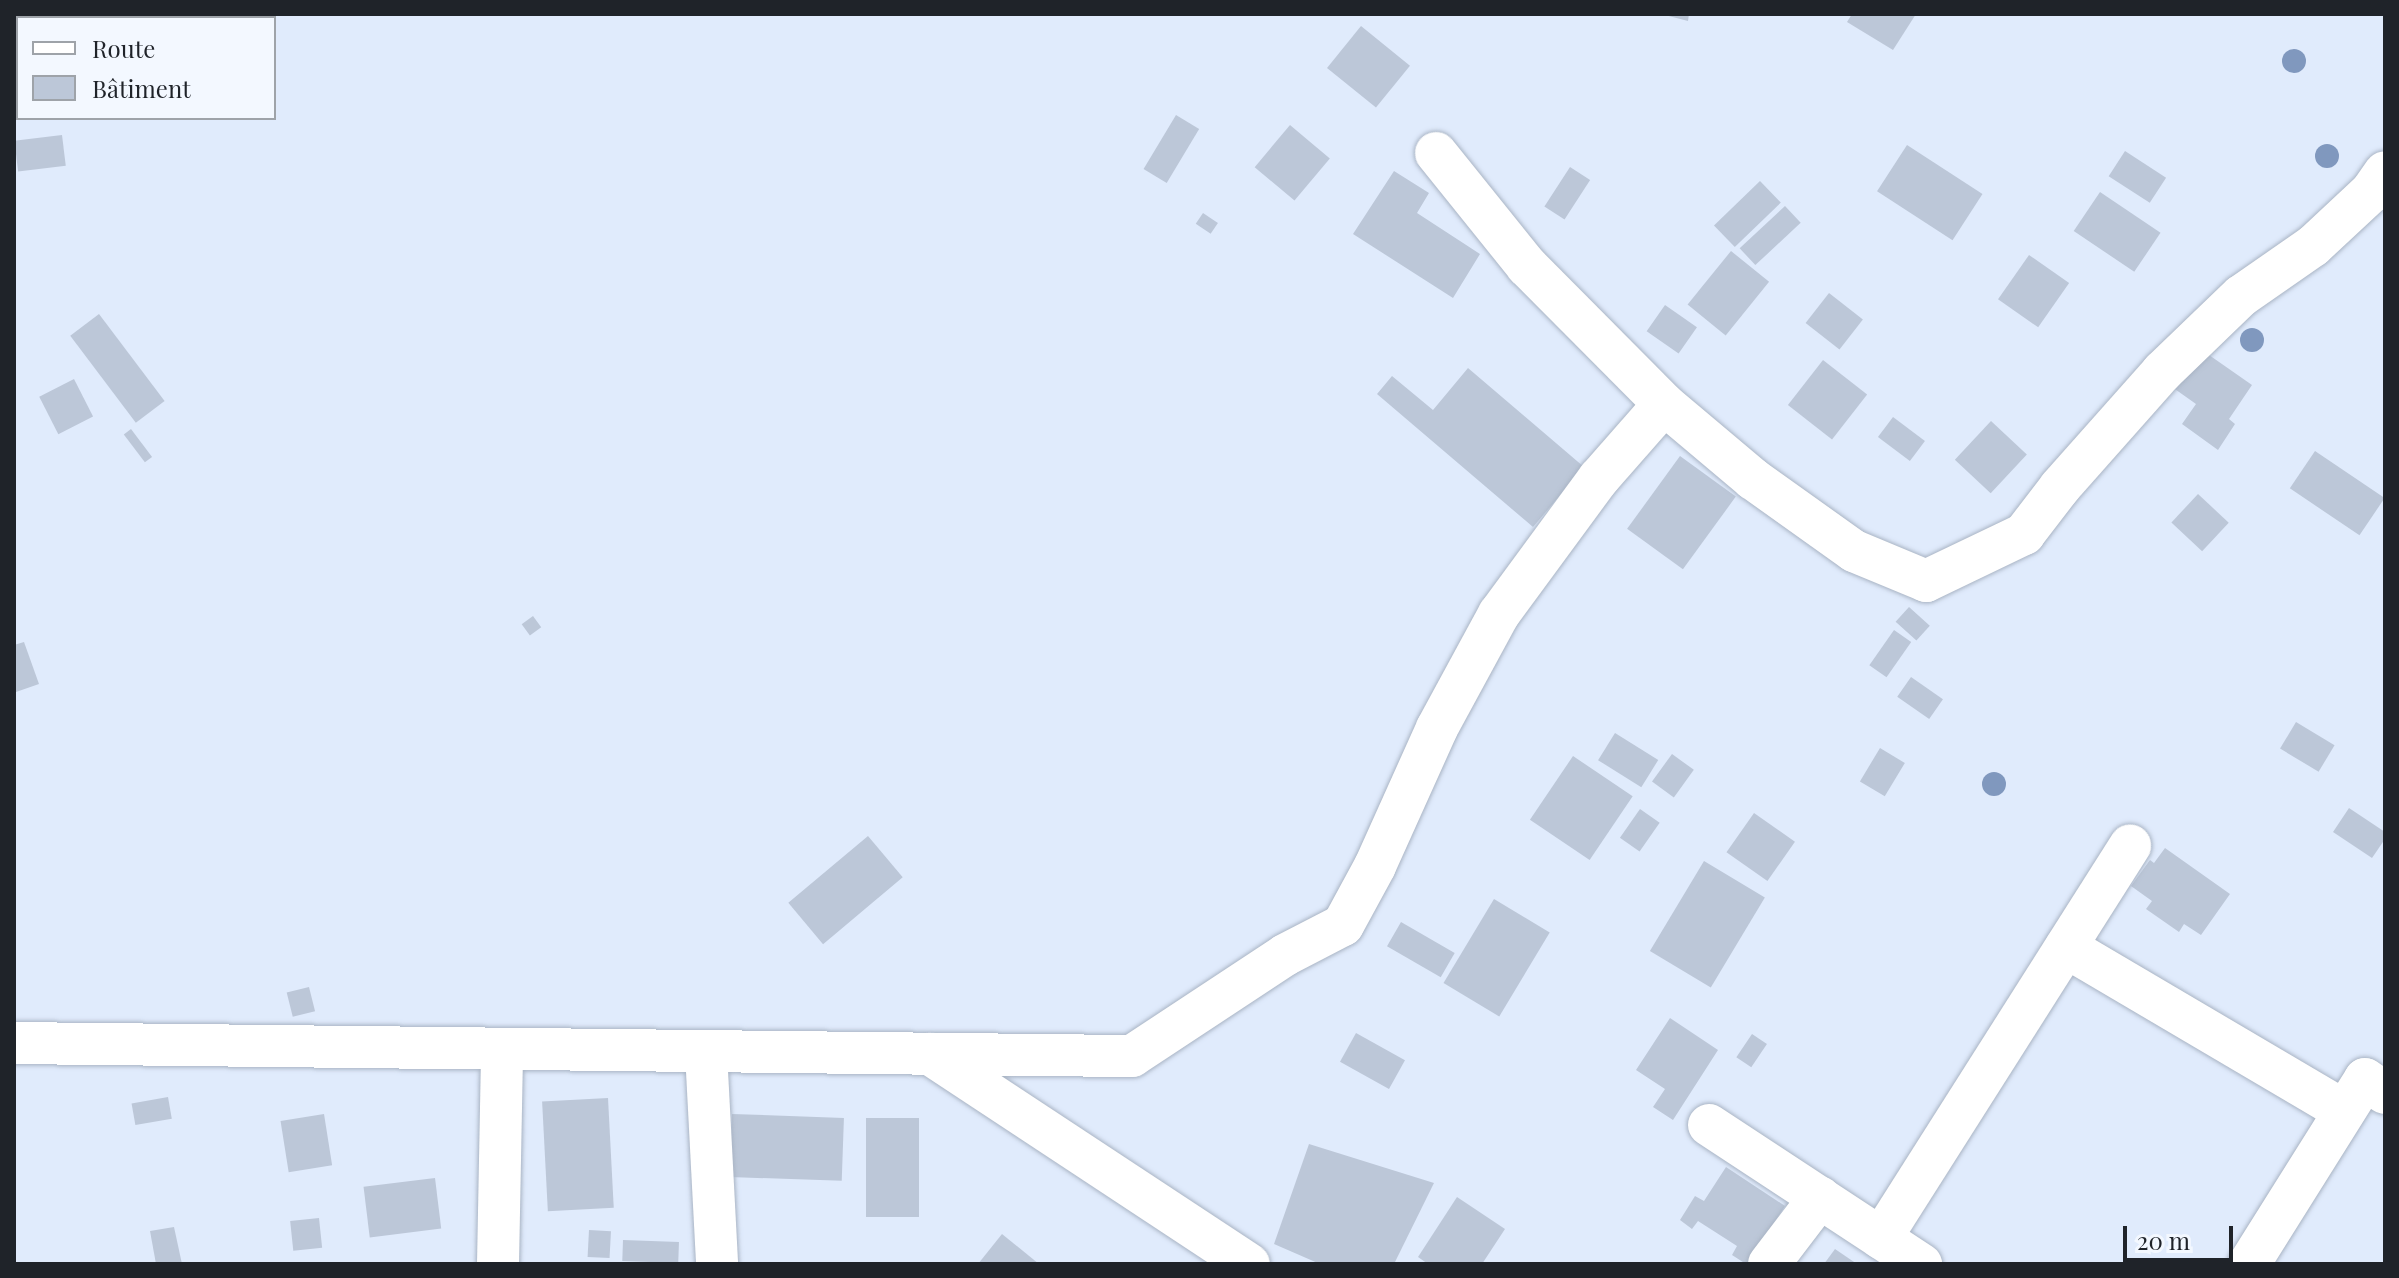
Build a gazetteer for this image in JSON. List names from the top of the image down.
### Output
{
  "legend": ["Route", "Bâtiment"],
  "scale_bar": "20 m"
}
